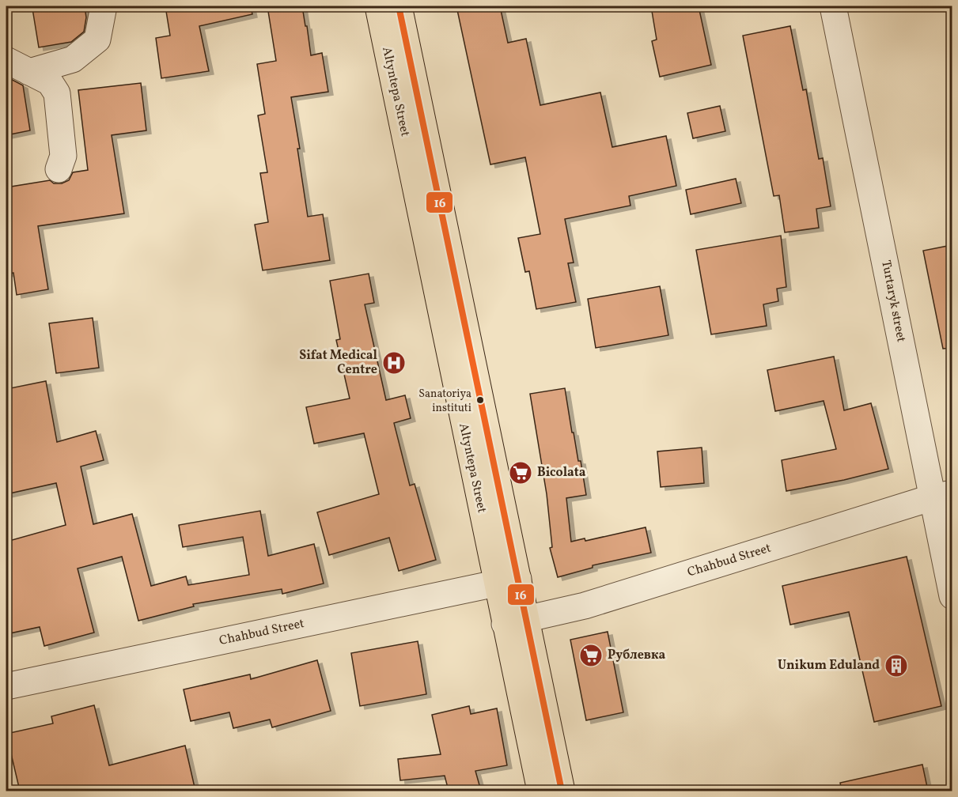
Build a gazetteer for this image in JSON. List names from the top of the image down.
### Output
{
  "streets": {
    "main road": ["Altyntepa Street"],
    "street": ["Turtaryk street", "Chahbud Street"]
  },
  "crossings": [
    ["Altyntepa Street", "Chahbud Street"],
    ["Turtaryk street", "Chahbud Street"]
  ],
  "places": {
    "hospital": ["Sifat Medical Centre"],
    "other": ["Sanatoriya instituti"],
    "supermarket": ["Bicolata", "Рублевка"],
    "building": ["Unikum Eduland"]
  },
  "lines": ["transit line 16"]
}
